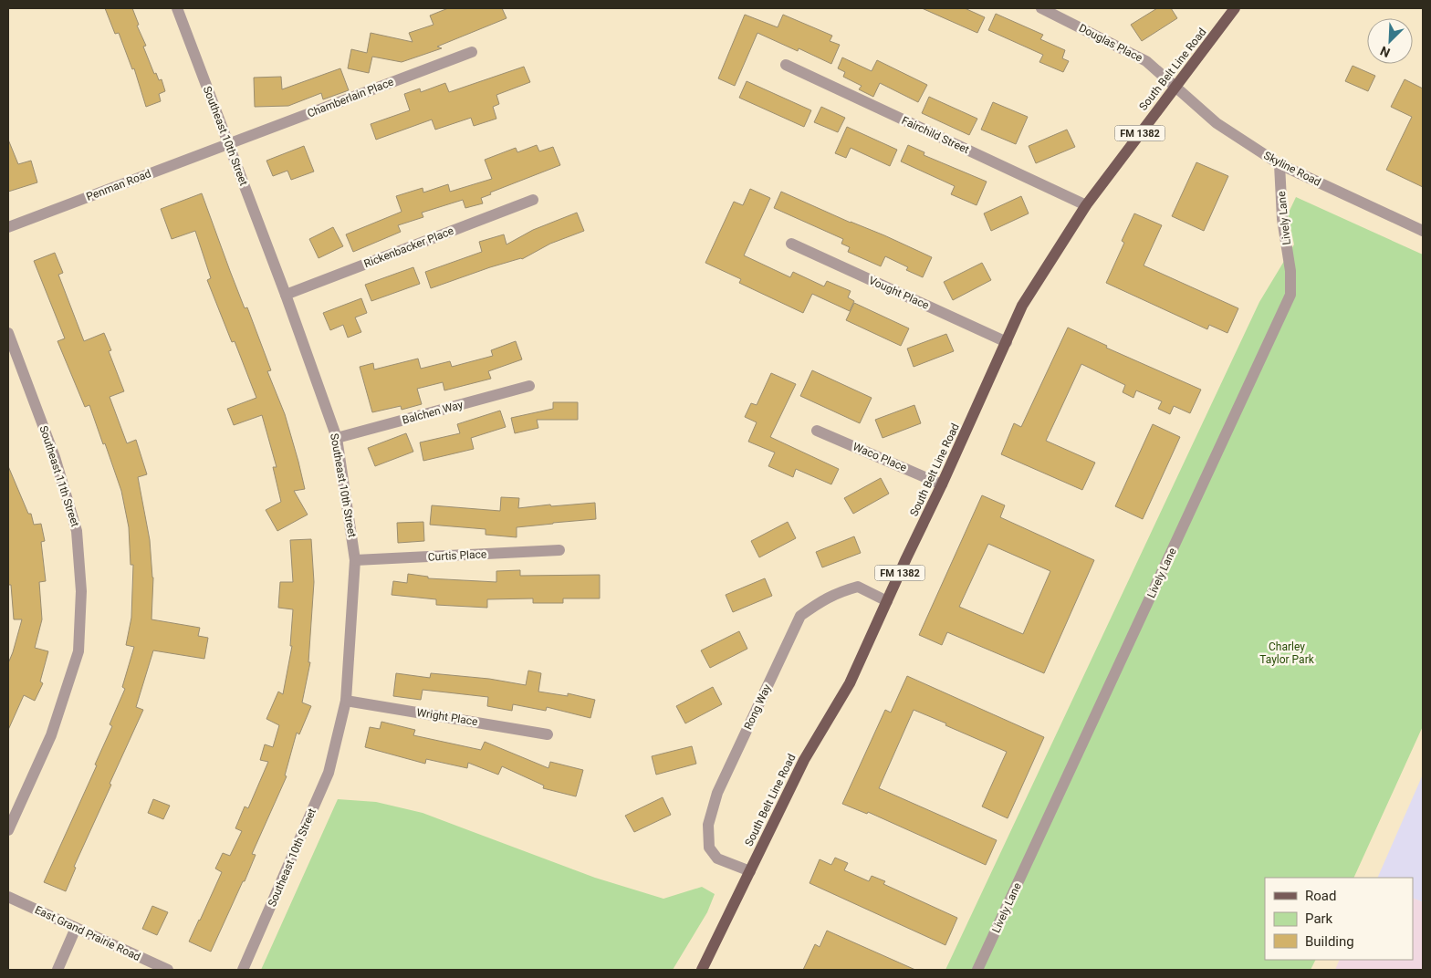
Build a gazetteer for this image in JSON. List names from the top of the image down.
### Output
{
  "streets": {
    "main road": ["South Belt Line Road", "FM 1382"],
    "street": [
      "Douglas Place",
      "Chamberlain Place",
      "Fairchild Street",
      "Southeast 10th Street",
      "Skyline Road",
      "Penman Road",
      "Lively Lane",
      "Rickenbacker Place",
      "Vought Place",
      "Balchen Way",
      "Waco Place",
      "Southeast 11th Street",
      "Curtis Place",
      "Rong Way",
      "Wright Place",
      "East Grand Prairie Road"
    ]
  },
  "crossings": [
    ["Douglas Place", "South Belt Line Road"],
    ["Douglas Place", "Skyline Road"],
    ["South Belt Line Road", "Fairchild Street"],
    ["South Belt Line Road", "Skyline Road"],
    ["South Belt Line Road", "Vought Place"],
    ["South Belt Line Road", "Waco Place"],
    ["South Belt Line Road", "Rong Way"],
    ["Chamberlain Place", "Southeast 10th Street"],
    ["Chamberlain Place", "Penman Road"],
    ["Southeast 10th Street", "Penman Road"],
    ["Southeast 10th Street", "Rickenbacker Place"],
    ["Southeast 10th Street", "Balchen Way"],
    ["Southeast 10th Street", "Curtis Place"],
    ["Southeast 10th Street", "Wright Place"],
    ["Skyline Road", "Lively Lane"]
  ],
  "parks": ["Charley Taylor Park"],
  "legend": ["Road", "Park", "Building"],
  "north": "bottom left"
}
